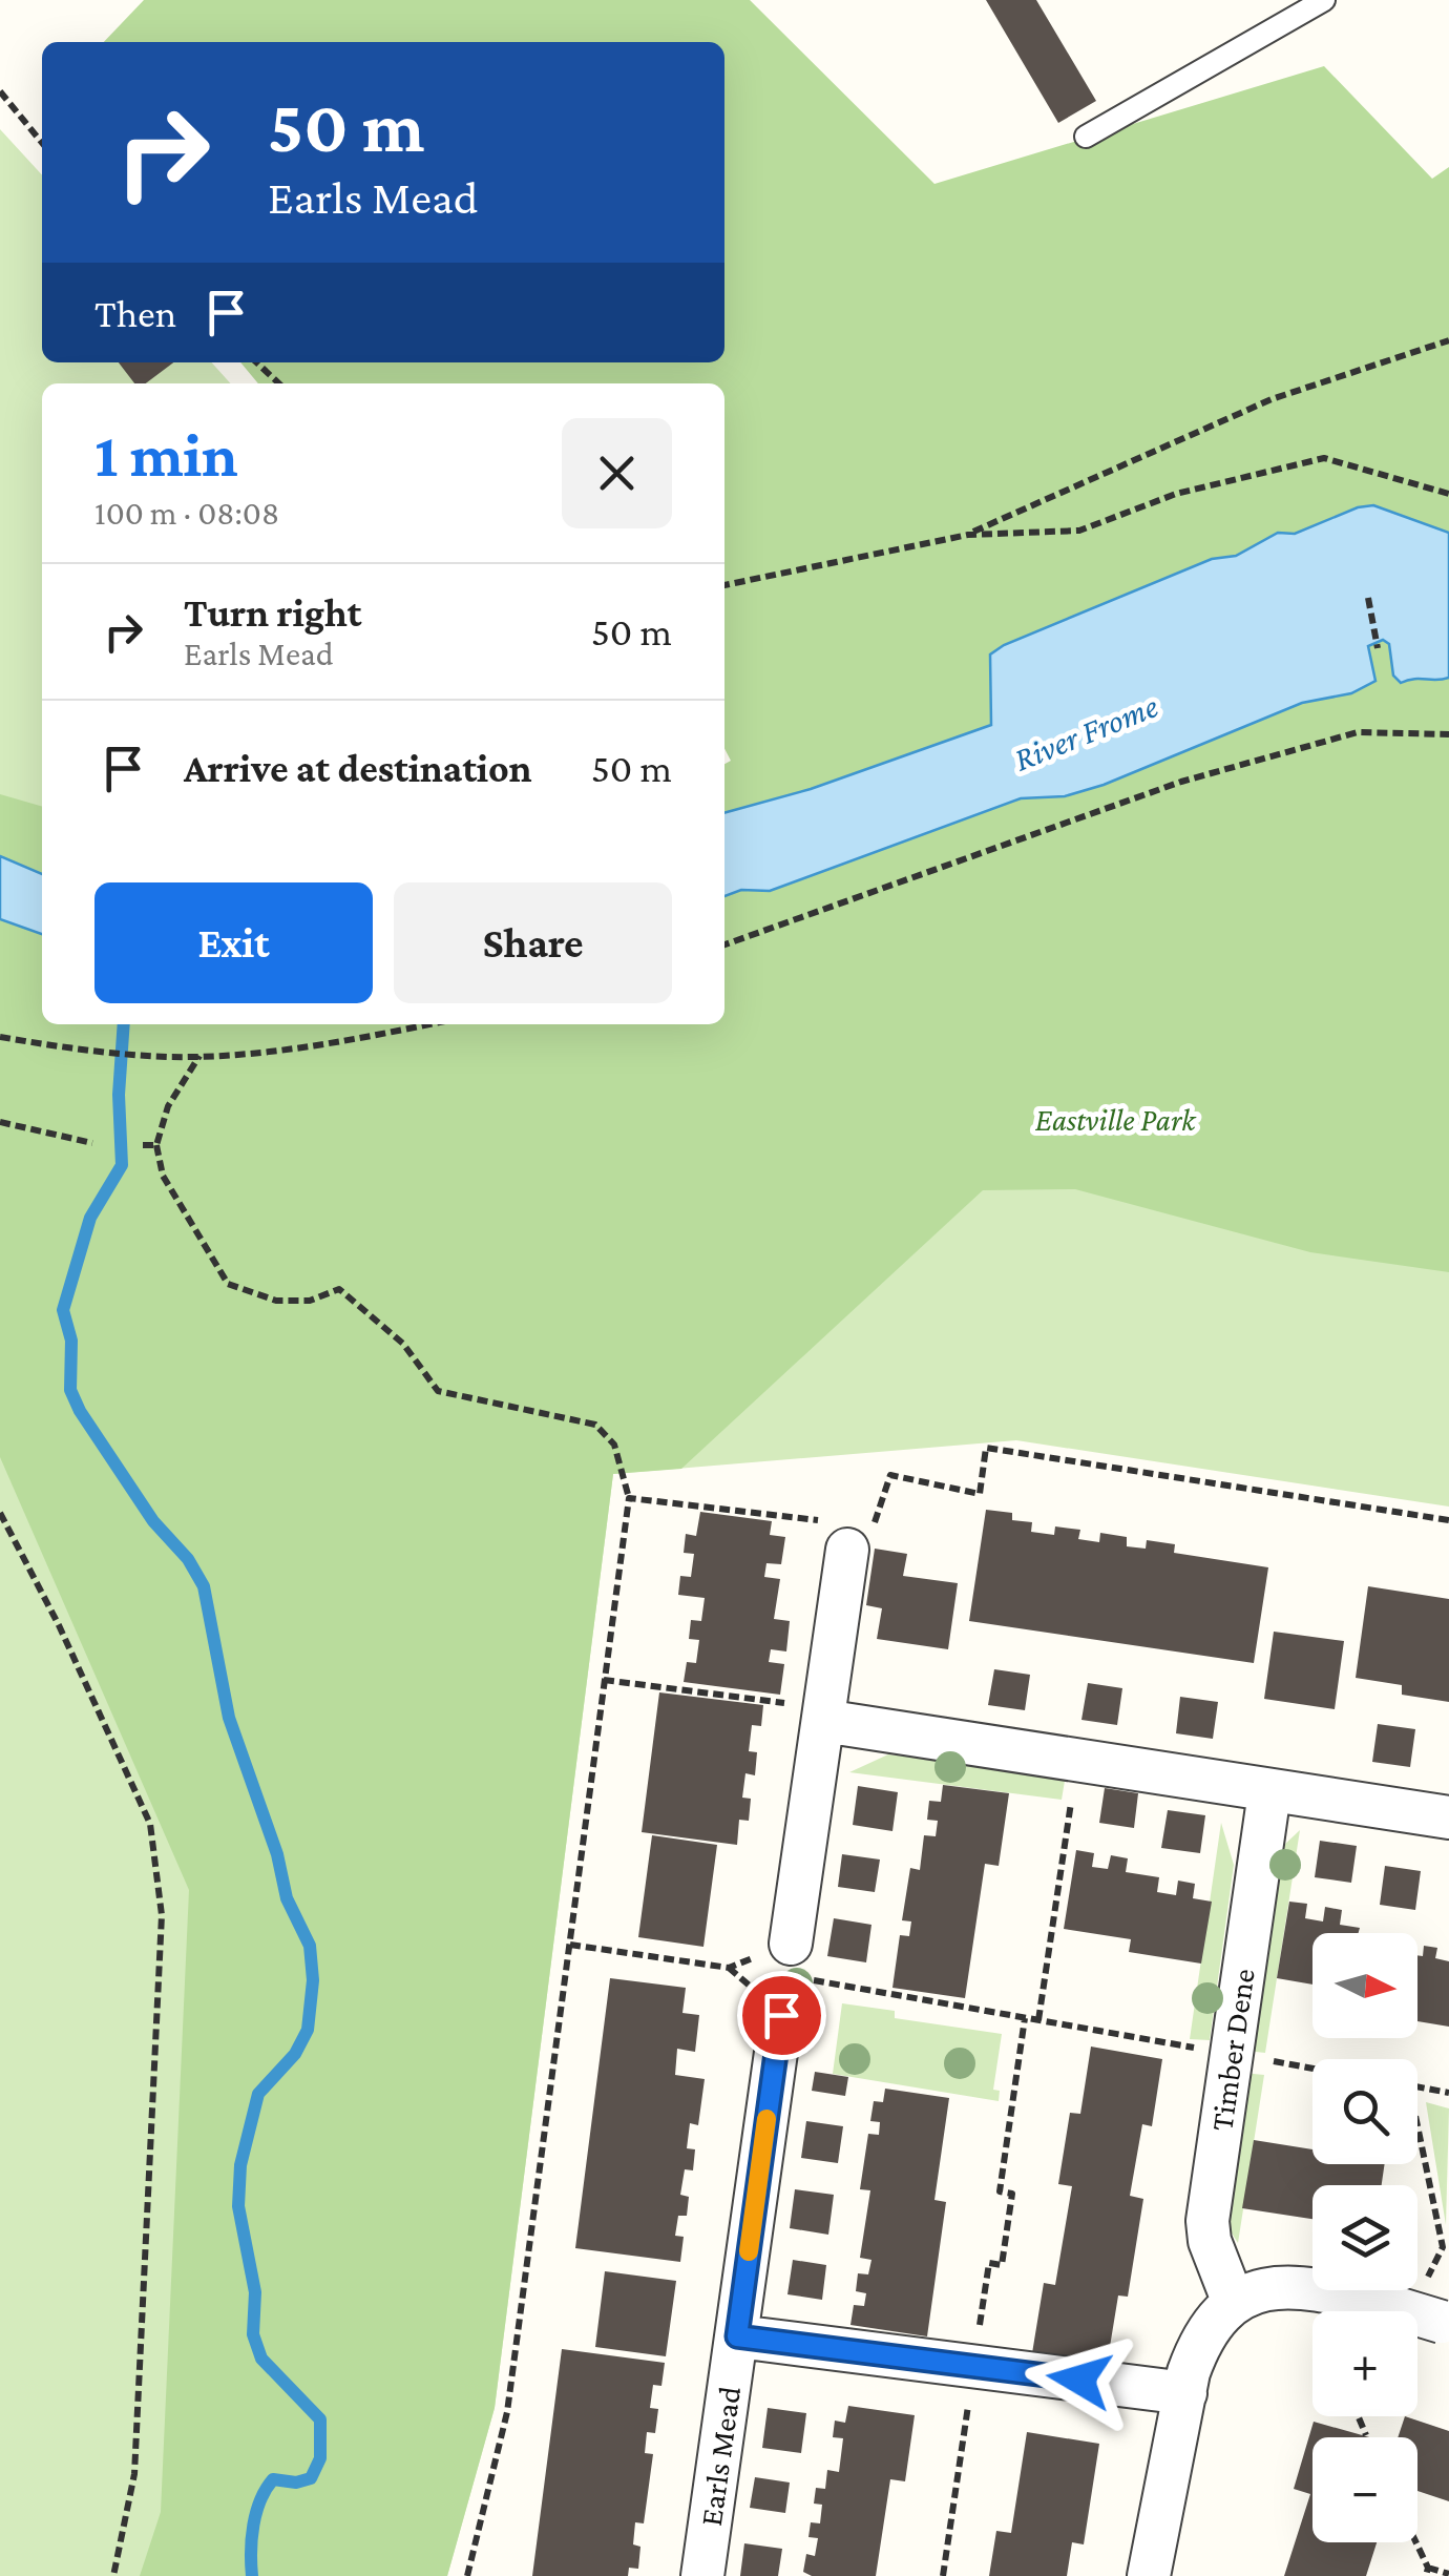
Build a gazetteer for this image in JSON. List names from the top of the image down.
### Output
{
  "streets": {
    "street": ["Timber Dene", "Earls Mead"]
  },
  "water": ["River Frome"],
  "parks": ["Eastville Park"],
  "north": "right",
  "page": {
    "turn": ["50 m", "Earls Mead"],
    "then": "Then",
    "heading": ["1 min", "100 m · 08:08"],
    "list": [
      {
        "name": "Turn right",
        "note": "Earls Mead",
        "value": "50 m"
      },
      {
        "name": "Arrive at destination",
        "value": "50 m"
      }
    ],
    "buttons": ["Exit", "Share"],
    "map_buttons": ["+", "−"]
  }
}
